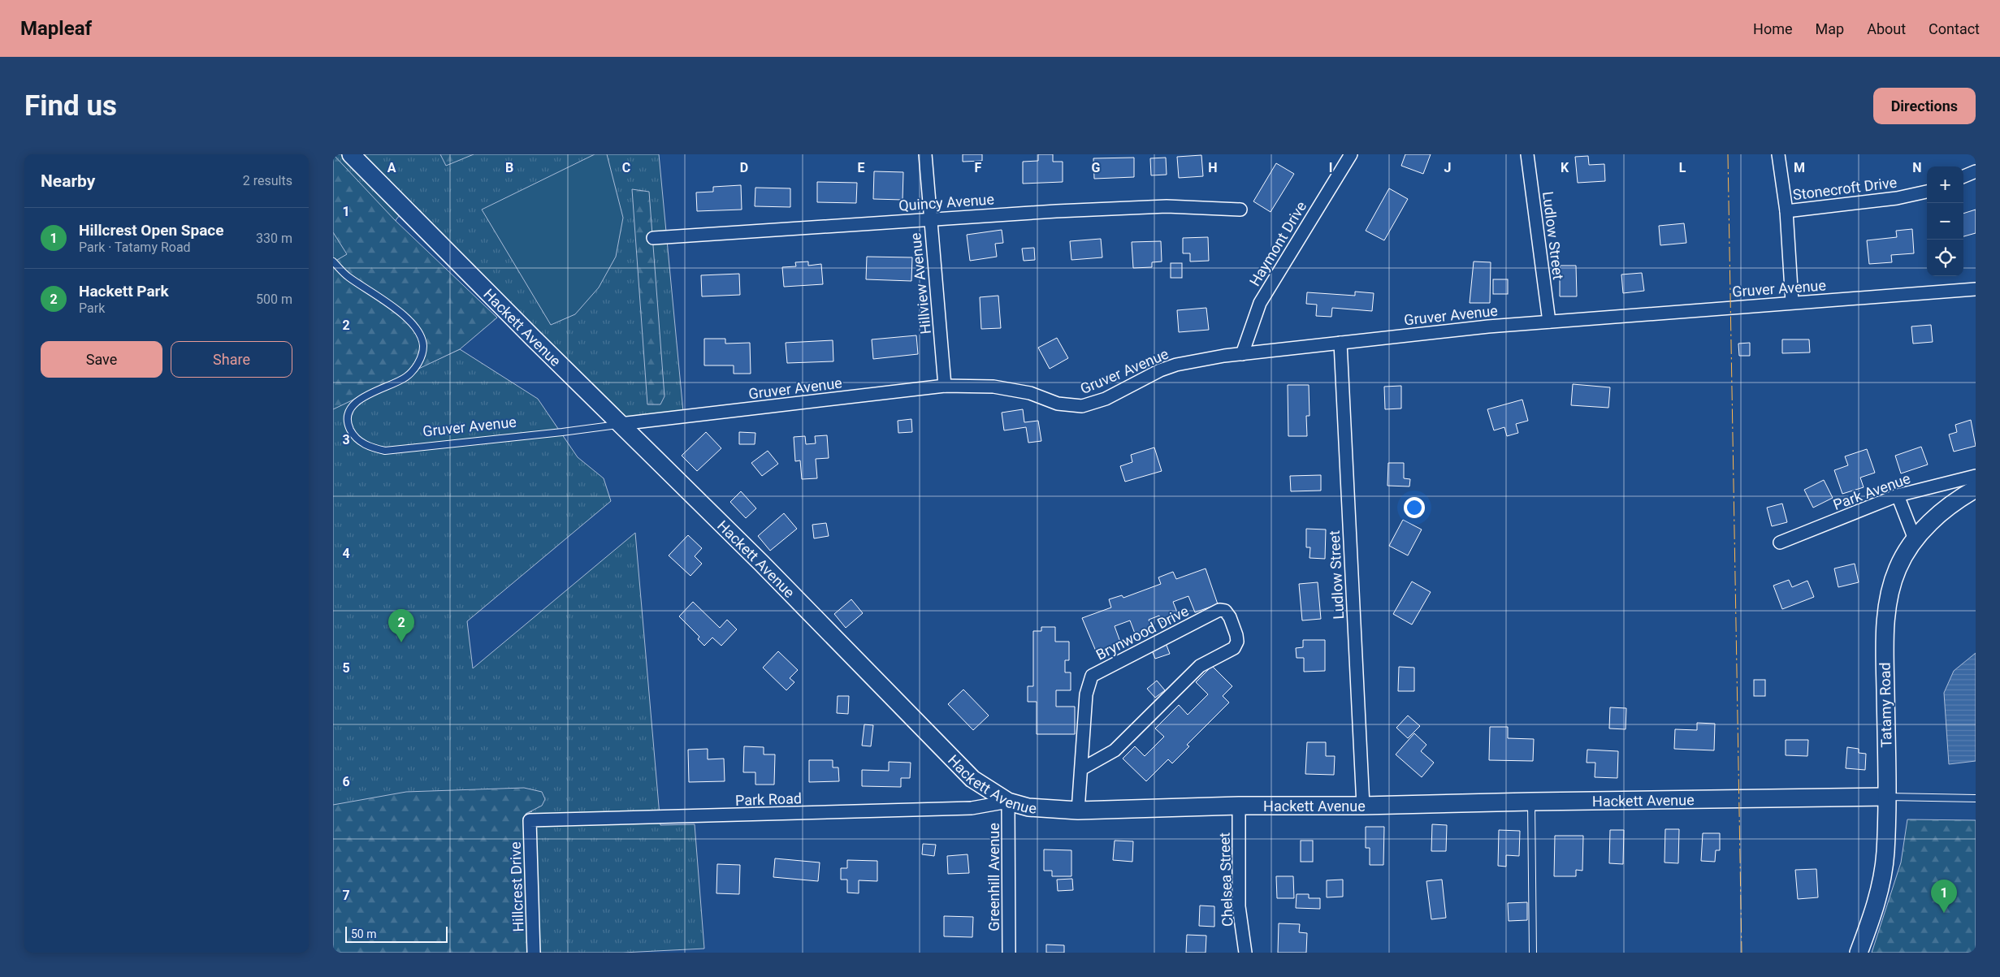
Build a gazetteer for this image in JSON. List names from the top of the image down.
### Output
{
  "streets": {
    "main road": ["Hackett Avenue", "Tatamy Road"],
    "street": [
      "Stonecroft Drive",
      "Quincy Avenue",
      "Ludlow Street",
      "Haymont Drive",
      "Hillview Avenue",
      "Gruver Avenue",
      "Park Avenue",
      "Brynwood Drive",
      "Park Road",
      "Greenhill Avenue",
      "Chelsea Street",
      "Hillcrest Drive"
    ]
  },
  "crossings": [
    ["Stonecroft Drive", "Gruver Avenue"],
    ["Quincy Avenue", "Hillview Avenue"],
    ["Ludlow Street", "Gruver Avenue"],
    ["Ludlow Street", "Hackett Avenue"],
    ["Haymont Drive", "Gruver Avenue"],
    ["Hillview Avenue", "Gruver Avenue"],
    ["Gruver Avenue", "Hackett Avenue"],
    ["Hackett Avenue", "Brynwood Drive"],
    ["Hackett Avenue", "Tatamy Road"],
    ["Hackett Avenue", "Park Road"],
    ["Hackett Avenue", "Greenhill Avenue"],
    ["Hackett Avenue", "Chelsea Street"],
    ["Park Road", "Greenhill Avenue"],
    ["Park Road", "Hillcrest Drive"]
  ],
  "scale_bar": "50 m",
  "page": {
    "header": "Mapleaf",
    "nav": [
      "Home",
      "Map",
      "About",
      "Contact"
    ],
    "buttons": [
      "Directions",
      ["Save", "Share"]
    ],
    "title": "Find us",
    "heading": ["Nearby", "2 results"],
    "map_buttons": ["+", "−"],
    "list": [
      {
        "mark": "1",
        "name": "Hillcrest Open Space",
        "note": "Park · Tatamy Road",
        "value": "330 m"
      },
      {
        "mark": "2",
        "name": "Hackett Park",
        "note": "Park",
        "value": "500 m"
      }
    ],
    "pins": ["2", "1"],
    "scale": "50 m"
  },
  "grid": {
    "columns": [
      "A",
      "B",
      "C",
      "D",
      "E",
      "F",
      "G",
      "H",
      "I",
      "J",
      "K",
      "L",
      "M",
      "N"
    ],
    "rows": [
      "1",
      "2",
      "3",
      "4",
      "5",
      "6",
      "7"
    ]
  }
}
